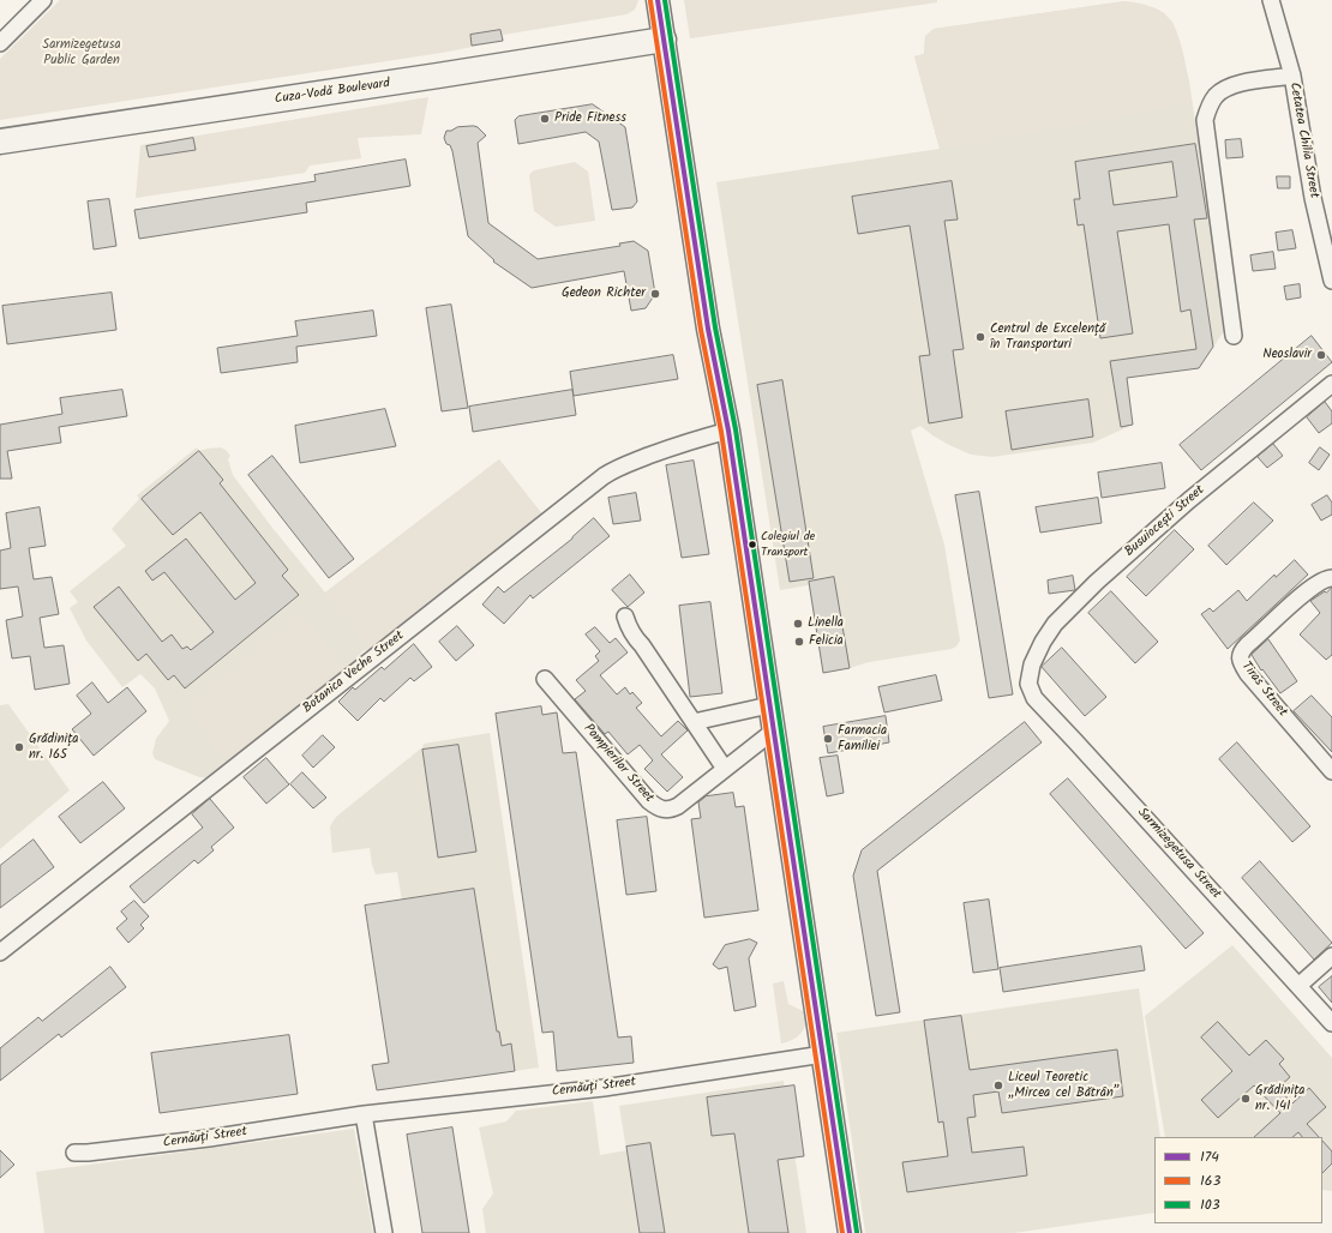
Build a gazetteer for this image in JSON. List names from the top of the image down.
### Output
{
  "streets": {
    "main road": ["Cuza-Vodă Boulevard"],
    "street": [
      "Cetatea Chilia Street",
      "Busuiocești Street",
      "Botanica Veche Street",
      "Tiras Street",
      "Pompierilor Street",
      "Sarmizegetusa Street",
      "Cernăuți Street"
    ]
  },
  "crossings": [
    ["Busuiocești Street", "Sarmizegetusa Street"]
  ],
  "parks": ["Sarmizegetusa Public Garden"],
  "places": [
    "Pride Fitness",
    "Gedeon Richter",
    "Centrul de Excelență în Transporturi",
    "Neoslavir",
    "Colegiul de Transport",
    "Linella",
    "Felicia",
    "Farmacia Familiei",
    "Grădinița nr. 165",
    "Liceul Teoretic „Mircea cel Bătrân”",
    "Grădinița nr. 141"
  ],
  "lines": ["transit line 174", "transit line 103", "transit line 163"],
  "legend": ["174", "163", "103"]
}
